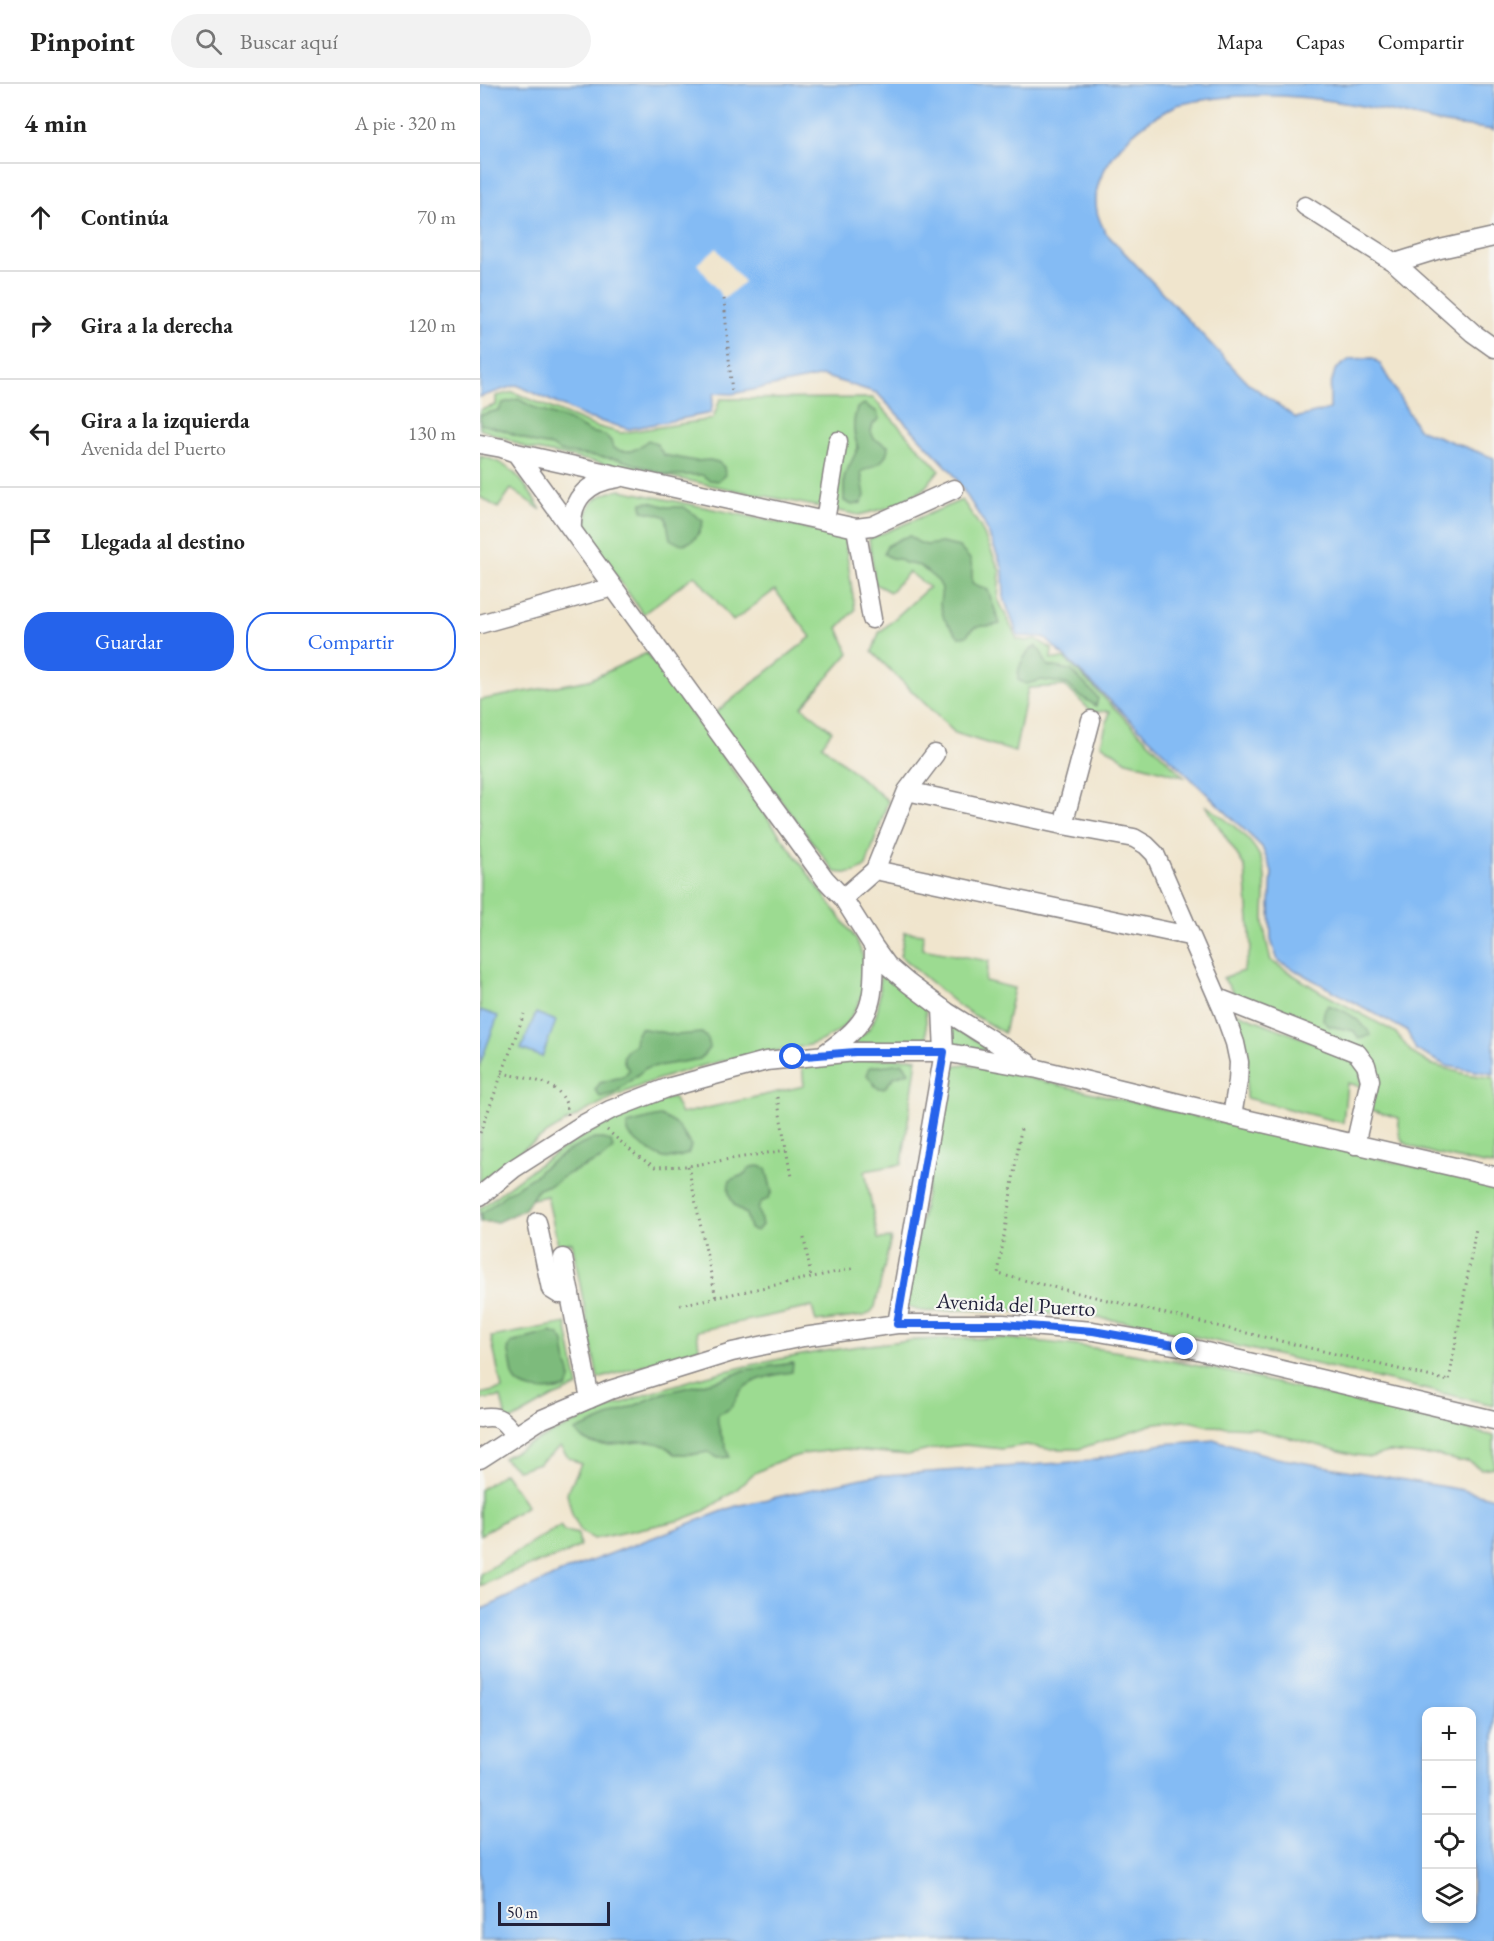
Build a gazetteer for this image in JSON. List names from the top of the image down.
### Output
{
  "streets": {
    "street": ["Avenida del Puerto"]
  },
  "scale_bar": "50 m",
  "page": {
    "header": "Pinpoint",
    "search": "Buscar aquí",
    "nav": ["Mapa", "Capas", "Compartir"],
    "heading": ["4 min", "A pie · 320 m"],
    "list": [
      ["Continúa", "70 m"],
      ["Gira a la derecha", "120 m"],
      ["Gira a la izquierda", "Avenida del Puerto", "130 m"],
      "Llegada al destino"
    ],
    "buttons": ["Guardar", "Compartir"],
    "map_buttons": ["+", "−"],
    "scale": "50 m"
  }
}
